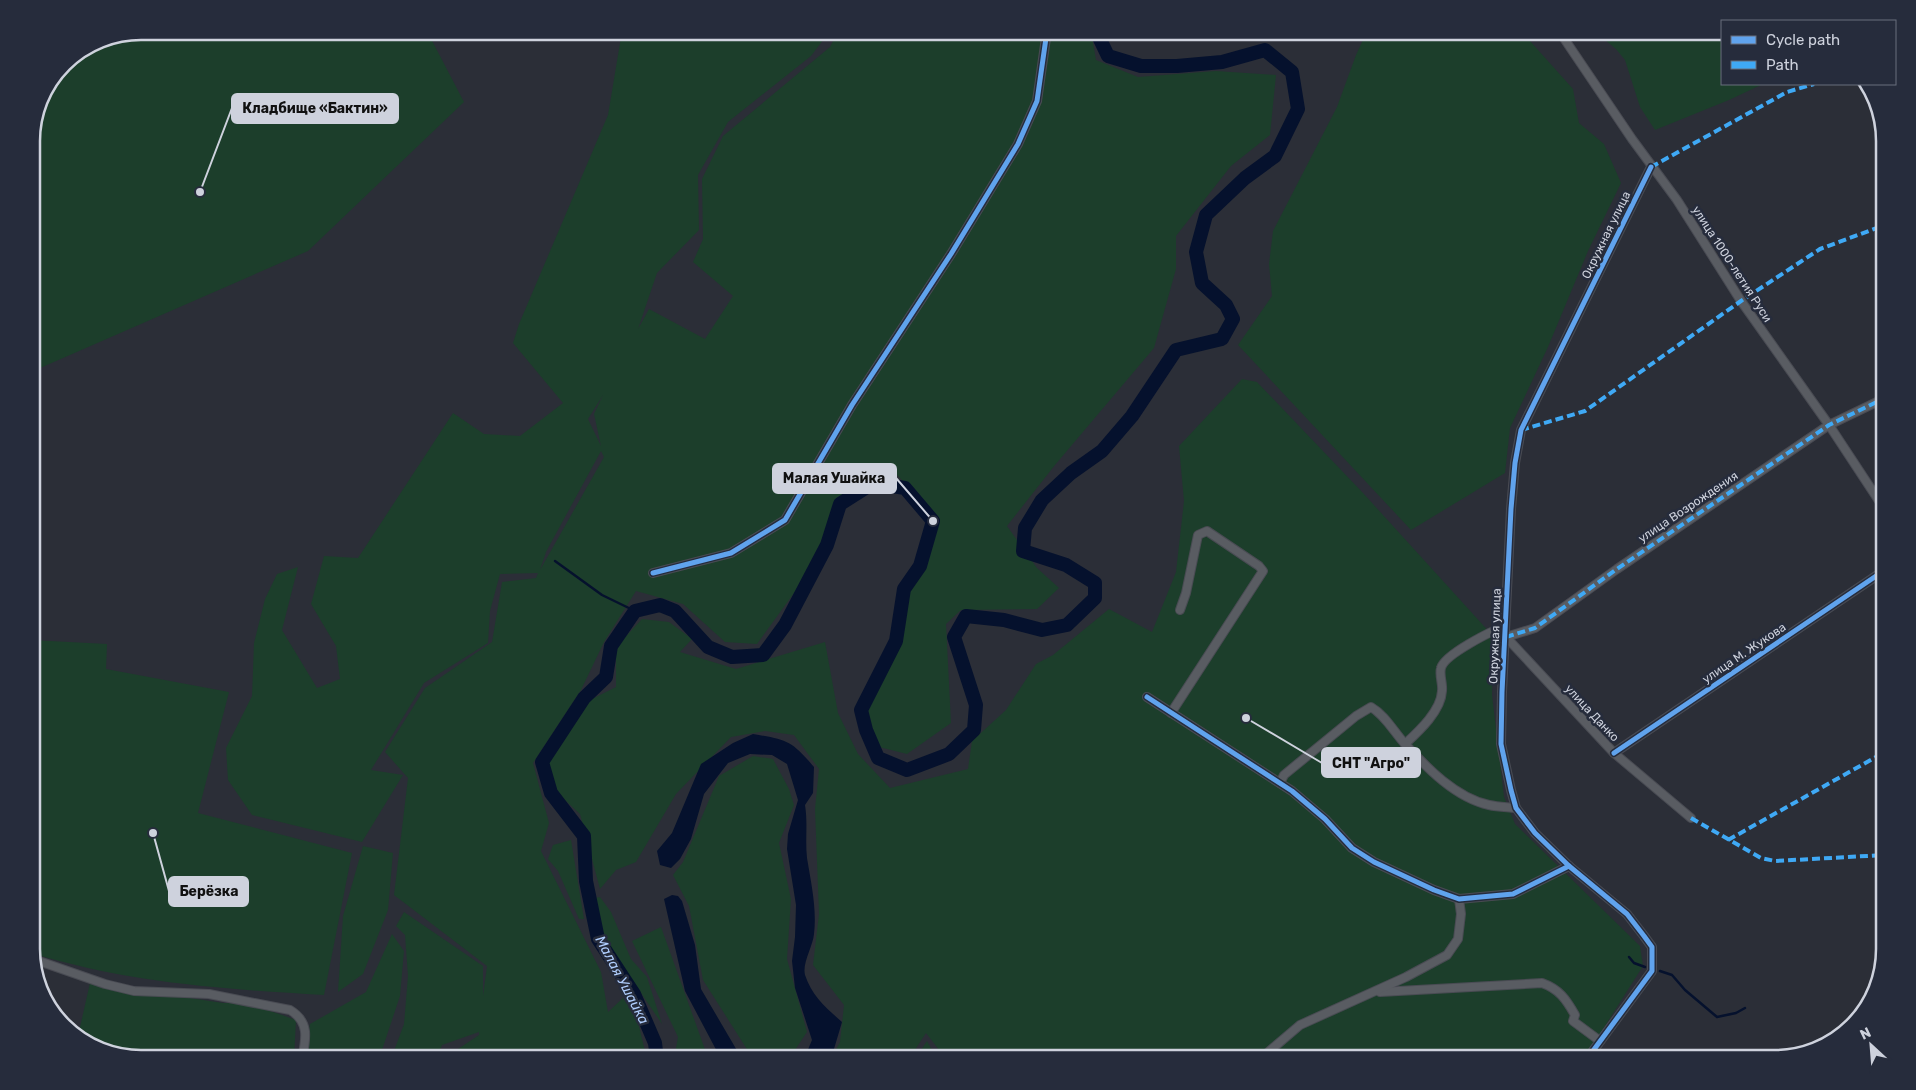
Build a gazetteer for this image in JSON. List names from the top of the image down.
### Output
{
  "streets": {
    "street": [
      "Окружная улица",
      "улица 1000-летия Руси",
      "улица Возрождения",
      "улица М. Жукова",
      "улица Данко"
    ]
  },
  "crossings": [
    ["Окружная улица", "улица 1000-летия Руси"],
    ["Окружная улица", "улица Возрождения"],
    ["Окружная улица", "улица Данко"],
    ["улица 1000-летия Руси", "улица Возрождения"],
    ["улица Возрождения", "улица Данко"],
    ["улица М. Жукова", "улица Данко"]
  ],
  "water": ["Малая Ушайка"],
  "places": [
    "Кладбище «Бактин»",
    "Малая Ушайка",
    "СНТ \"Агро\"",
    "Берёзка"
  ],
  "legend": ["Cycle path", "Path"],
  "north": "top left"
}
